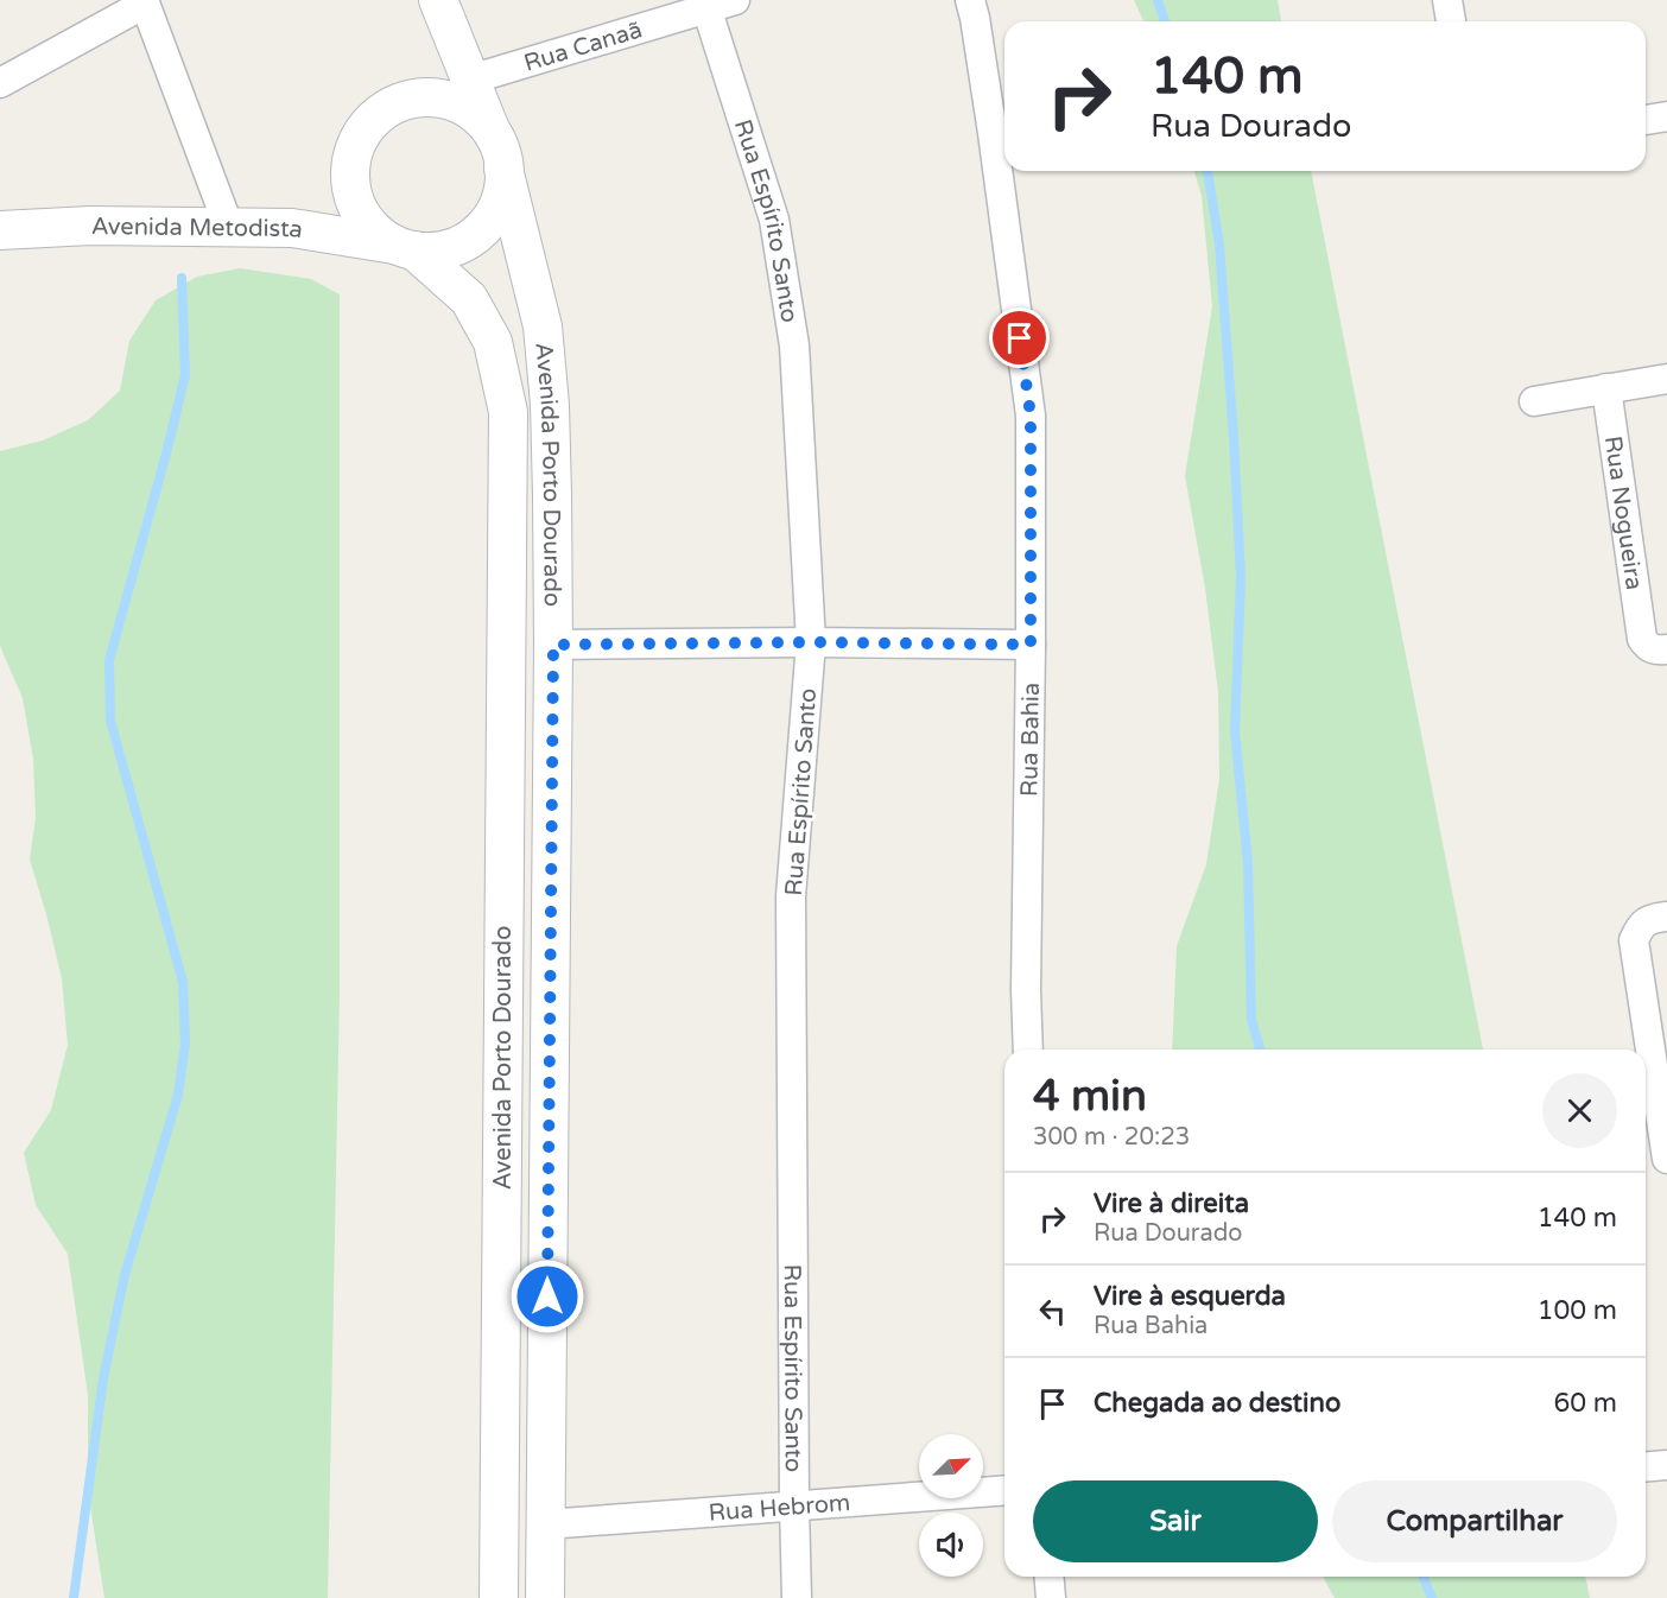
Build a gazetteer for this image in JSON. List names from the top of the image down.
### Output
{
  "streets": {
    "street": [
      "Rua Canaã",
      "Rua Espírito Santo",
      "Avenida Metodista",
      "Avenida Porto Dourado",
      "Rua Nogueira",
      "Rua Bahia",
      "Rua Hebrom"
    ]
  },
  "crossings": [
    ["Rua Canaã", "Rua Espírito Santo"],
    ["Rua Canaã", "Avenida Porto Dourado"],
    ["Rua Espírito Santo", "Rua Hebrom"],
    ["Avenida Metodista", "Avenida Porto Dourado"],
    ["Avenida Porto Dourado", "Rua Hebrom"]
  ],
  "north": "top right",
  "page": {
    "turn": ["140 m", "Rua Dourado"],
    "heading": ["4 min", "300 m · 20:23"],
    "list": [
      {
        "name": "Vire à direita",
        "note": "Rua Dourado",
        "value": "140 m"
      },
      {
        "name": "Vire à esquerda",
        "note": "Rua Bahia",
        "value": "100 m"
      },
      {
        "name": "Chegada ao destino",
        "value": "60 m"
      }
    ],
    "buttons": ["Sair", "Compartilhar"]
  }
}
